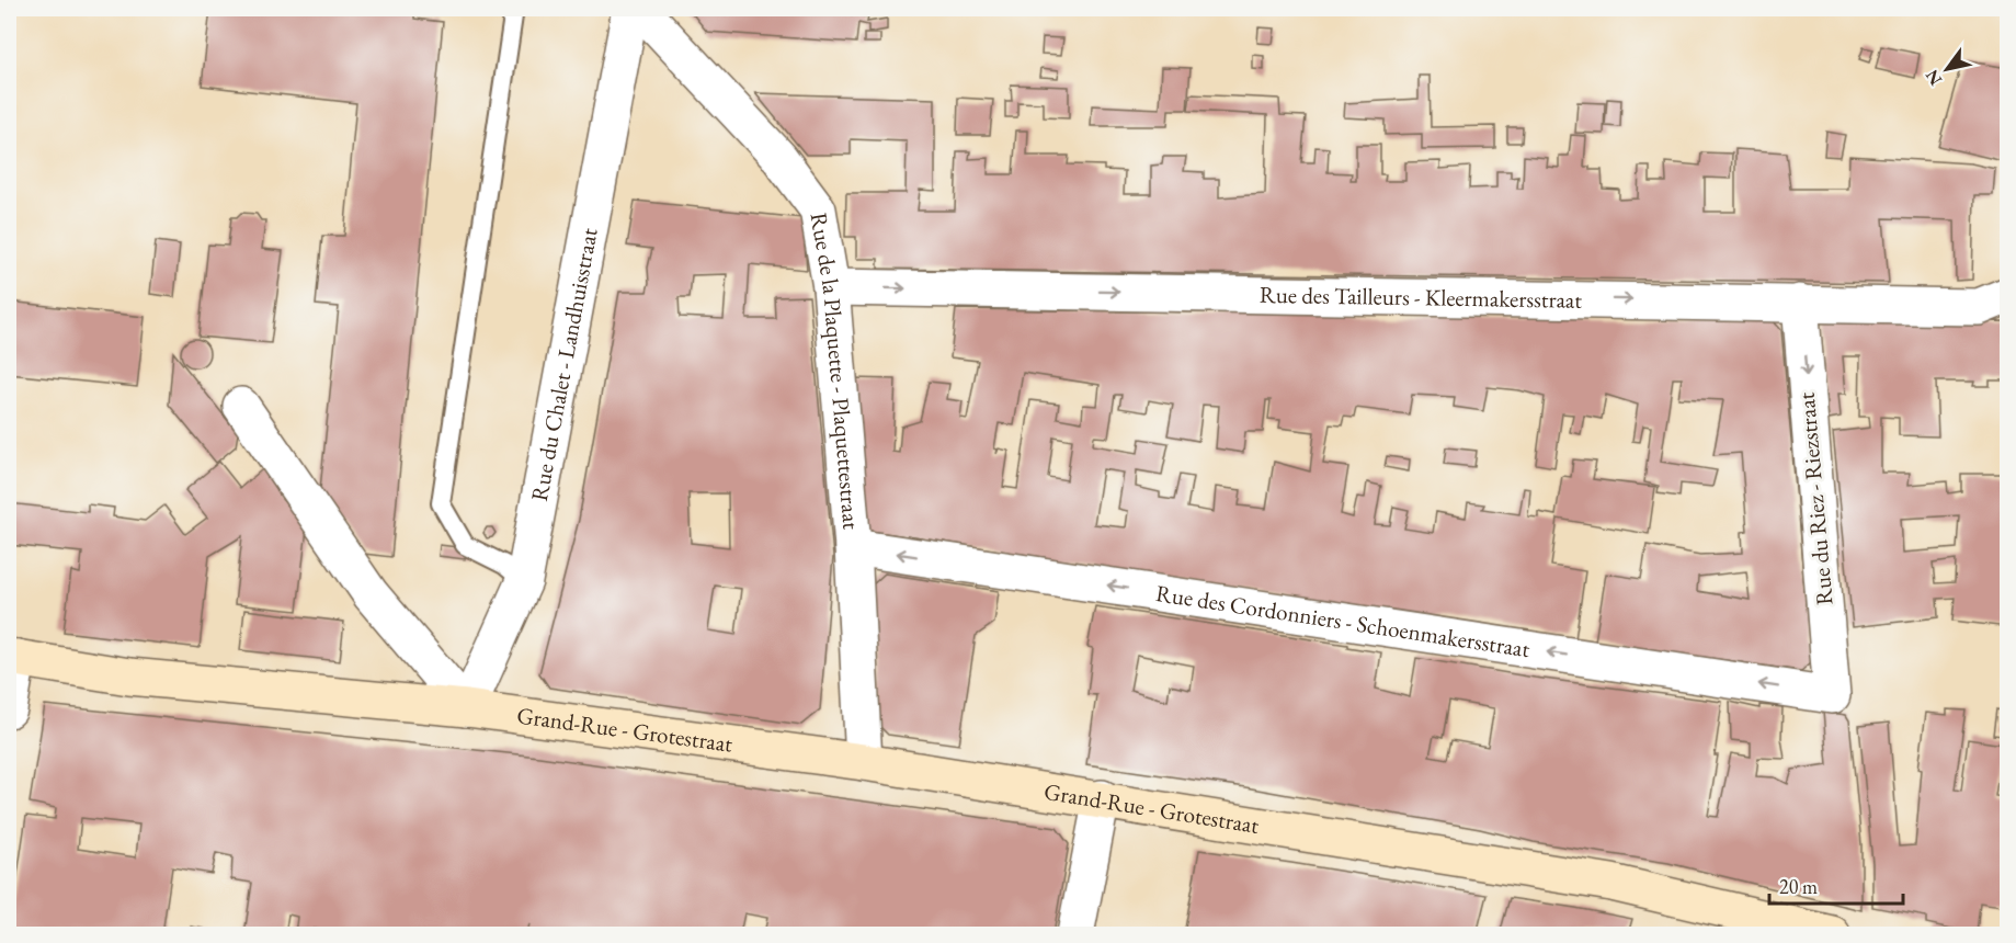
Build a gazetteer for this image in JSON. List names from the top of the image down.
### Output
{
  "streets": {
    "main road": ["Grand-Rue - Grotestraat"],
    "street": [
      "Rue des Tailleurs - Kleermakersstraat",
      "Rue du Chalet - Landhuisstraat",
      "Rue de la Plaquette - Plaquettestraat",
      "Rue du Riez - Riezstraat",
      "Rue des Cordonniers - Schoenmakersstraat"
    ]
  },
  "crossings": [
    ["Rue des Tailleurs - Kleermakersstraat", "Rue de la Plaquette - Plaquettestraat"],
    ["Rue des Tailleurs - Kleermakersstraat", "Rue du Riez - Riezstraat"],
    ["Rue du Chalet - Landhuisstraat", "Grand-Rue - Grotestraat"],
    ["Rue de la Plaquette - Plaquettestraat", "Rue des Cordonniers - Schoenmakersstraat"],
    ["Rue de la Plaquette - Plaquettestraat", "Grand-Rue - Grotestraat"],
    ["Rue du Riez - Riezstraat", "Rue des Cordonniers - Schoenmakersstraat"]
  ],
  "one_way": ["Rue des Tailleurs - Kleermakersstraat", "Rue du Riez - Riezstraat", "Rue des Cordonniers - Schoenmakersstraat"],
  "scale_bar": "20 m",
  "north": "bottom left"
}
